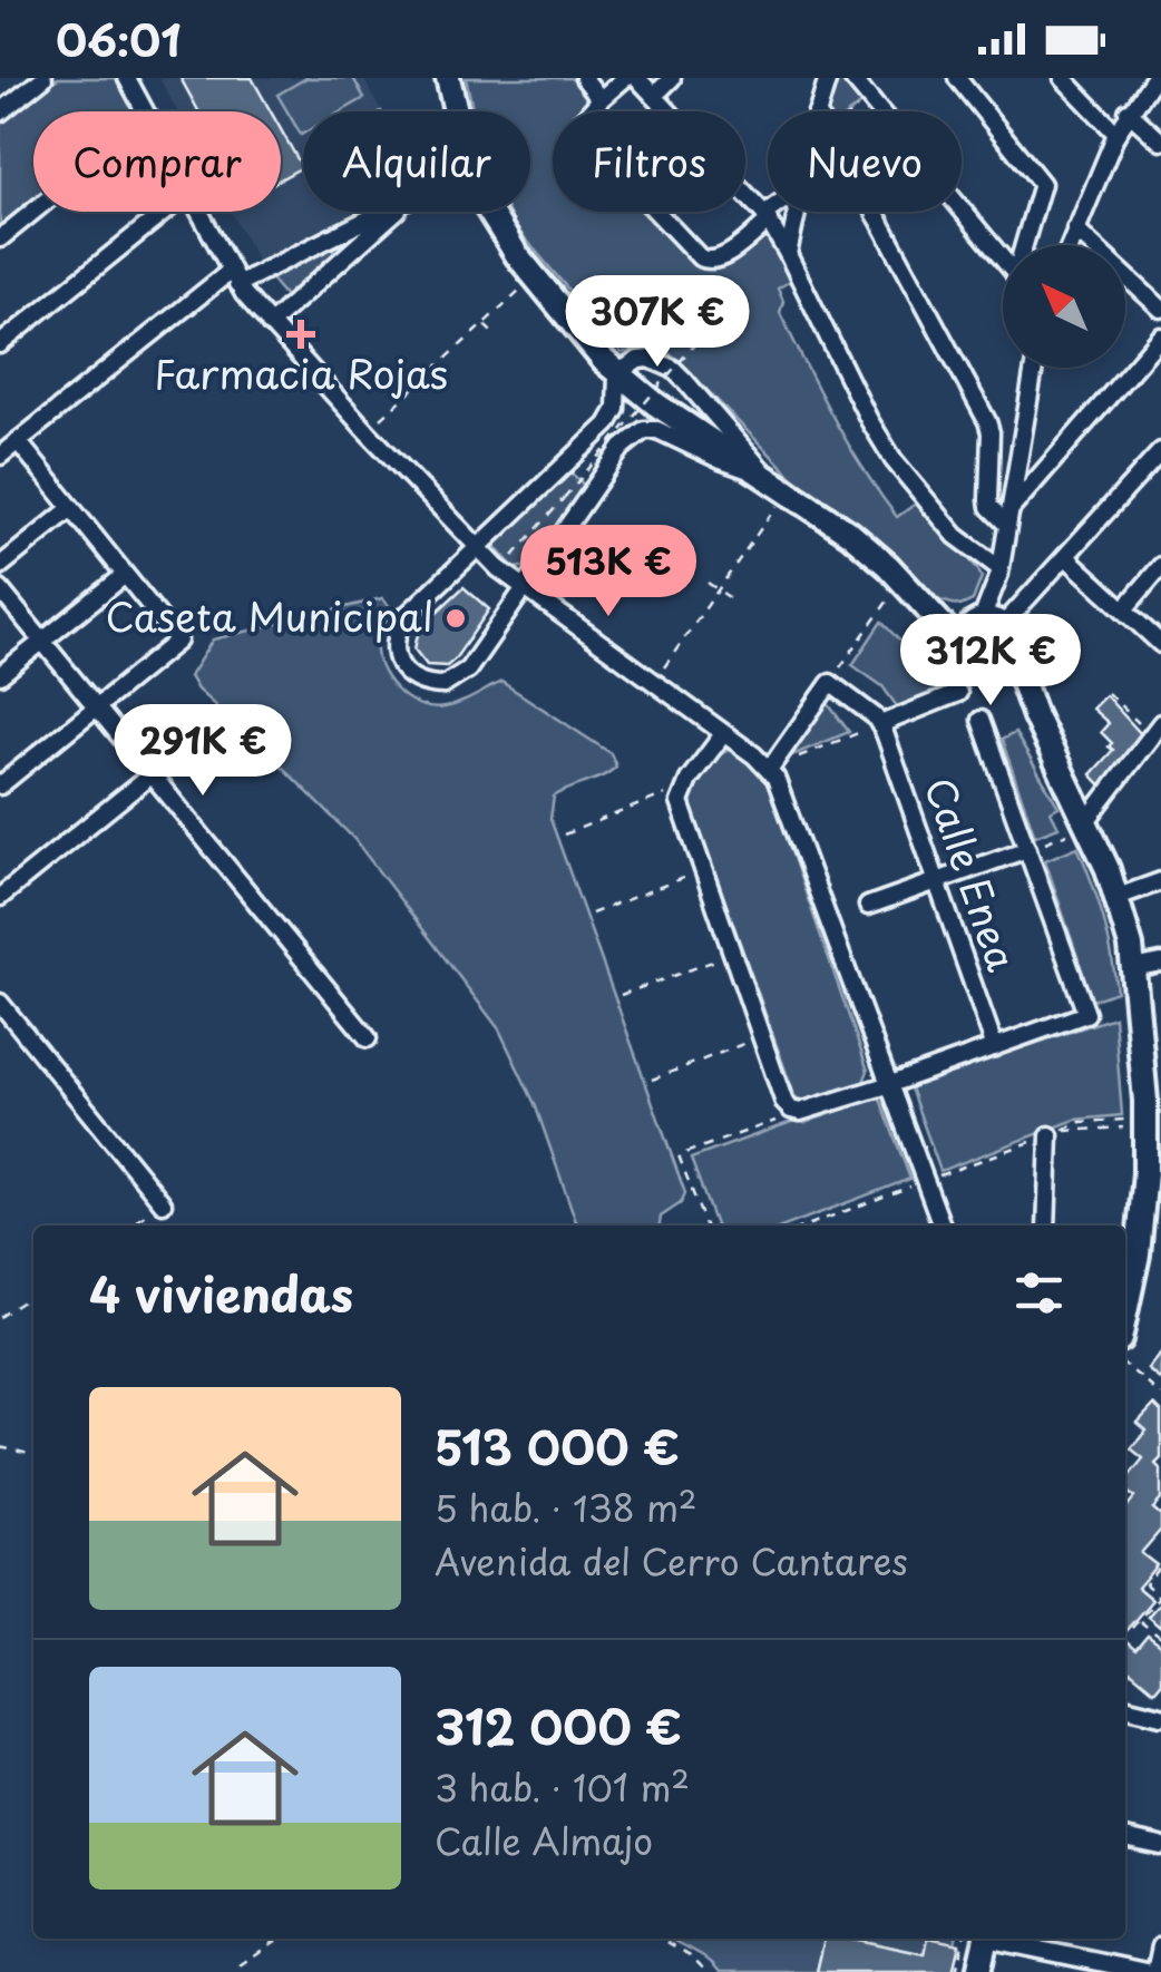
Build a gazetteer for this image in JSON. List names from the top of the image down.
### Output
{
  "streets": {
    "street": ["Calle Enea"]
  },
  "places": {
    "health": ["Farmacia Rojas"],
    "other": ["Caseta Municipal"]
  },
  "north": "top left",
  "page": {
    "status": "06:01",
    "chip": [
      "Comprar",
      "Alquilar",
      "Filtros",
      "Nuevo"
    ],
    "price": [
      "307K €",
      "513K €",
      "312K €",
      "291K €"
    ],
    "heading": "4 viviendas",
    "list": [
      {
        "name": "513 000 €",
        "note": "5 hab. · 138 m² · Avenida del Cerro Cantares"
      },
      {
        "name": "312 000 €",
        "note": "3 hab. · 101 m² · Calle Almajo"
      }
    ]
  }
}
